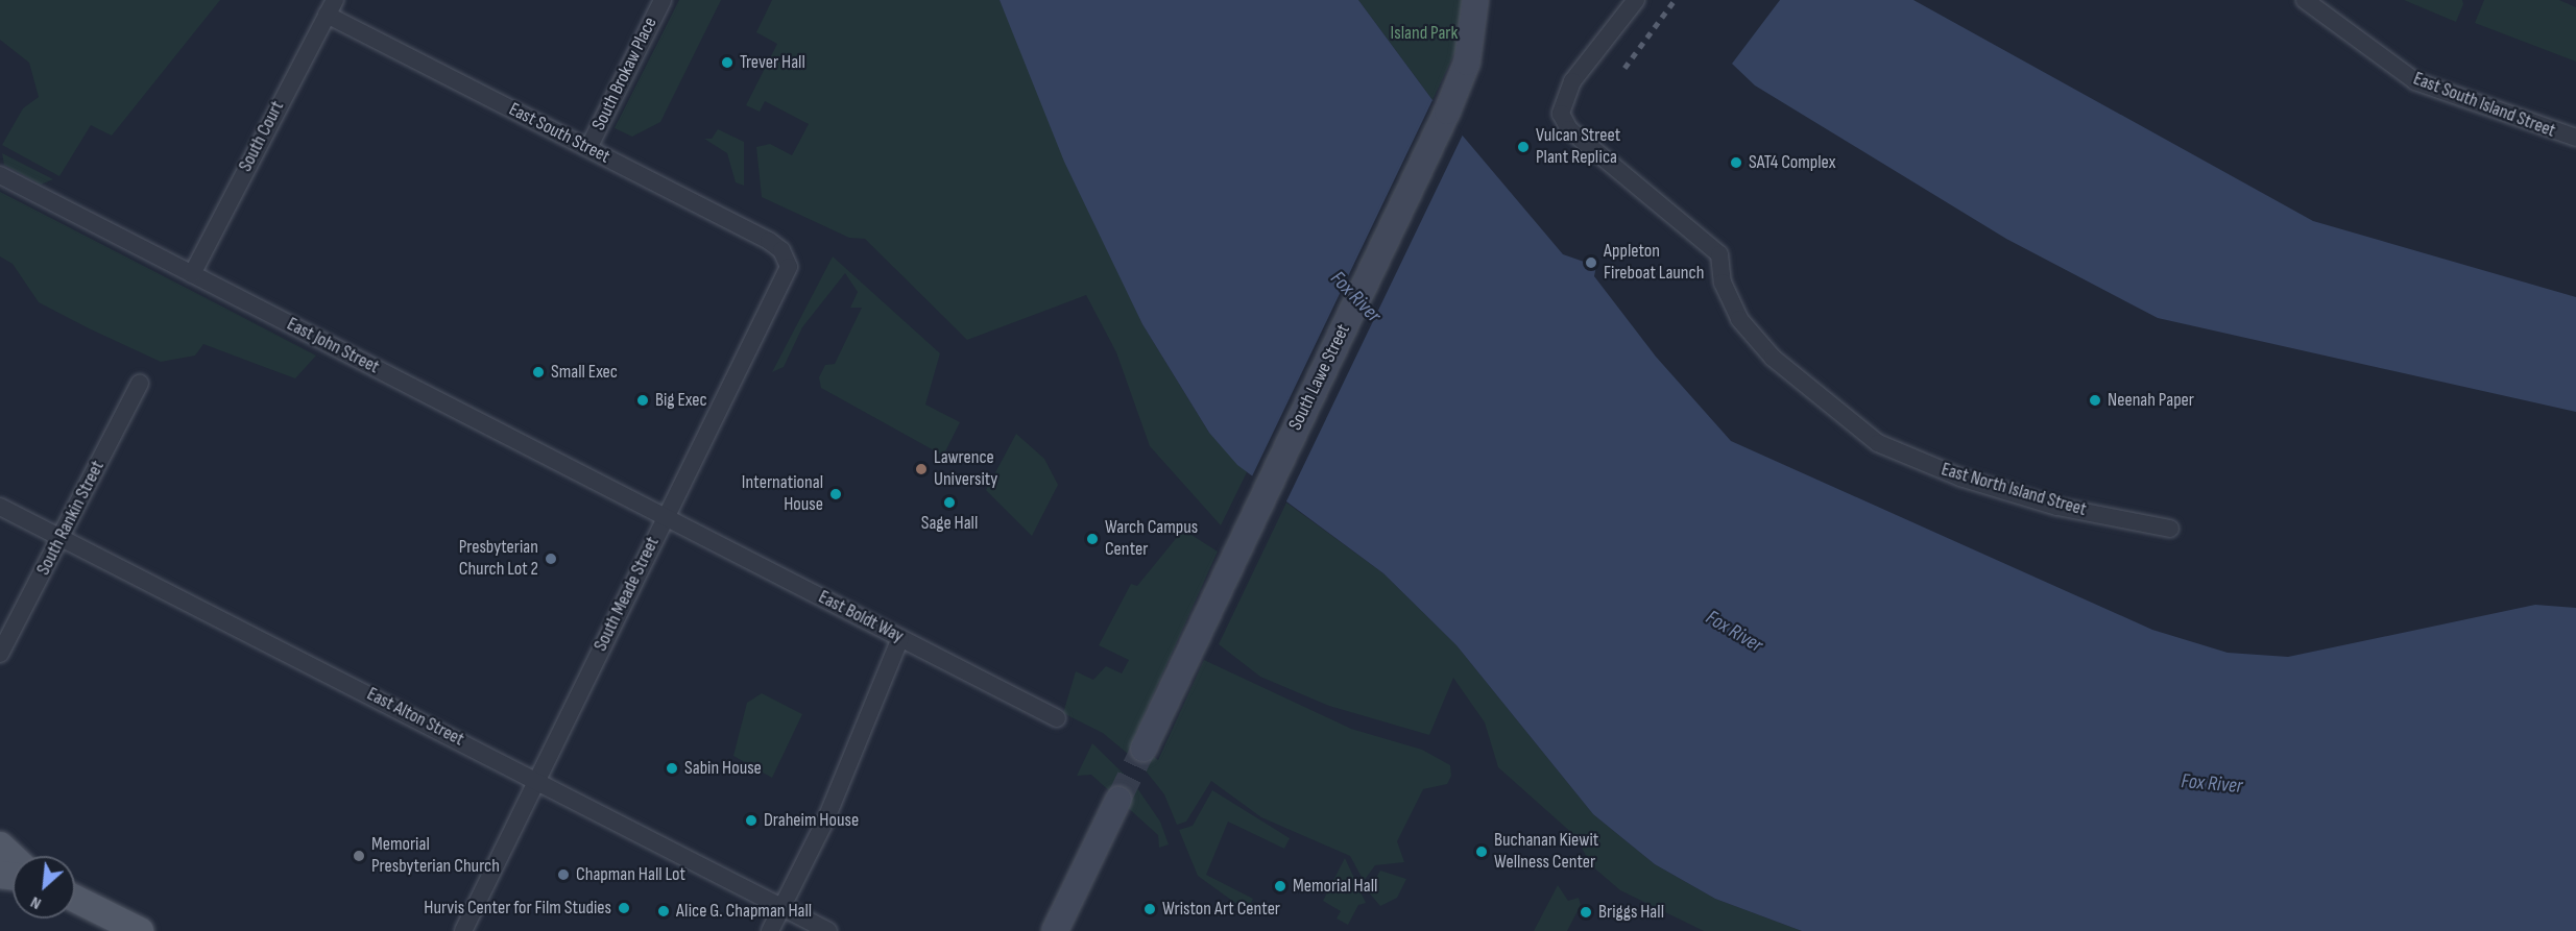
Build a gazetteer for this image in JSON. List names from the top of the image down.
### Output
{
  "streets": {
    "main road": ["South Lawe Street"],
    "street": [
      "South Brokaw Place",
      "East South Island Street",
      "East South Street",
      "South Court",
      "East John Street",
      "East North Island Street",
      "South Rankin Street",
      "South Meade Street",
      "East Boldt Way",
      "East Alton Street"
    ]
  },
  "crossings": [
    ["South Brokaw Place", "East South Street"],
    ["East South Street", "South Court"],
    ["East South Street", "South Meade Street"],
    ["South Court", "East John Street"],
    ["East John Street", "South Meade Street"],
    ["East John Street", "East Boldt Way"],
    ["South Rankin Street", "East Alton Street"],
    ["South Meade Street", "East Boldt Way"],
    ["South Meade Street", "East Alton Street"]
  ],
  "water": ["Fox River"],
  "parks": ["Island Park"],
  "places": [
    "Trever Hall",
    "Vulcan Street Plant Replica",
    "SAT4 Complex",
    "Appleton Fireboat Launch",
    "Small Exec",
    "Big Exec",
    "Neenah Paper",
    "Lawrence University",
    "International House",
    "Sage Hall",
    "Warch Campus Center",
    "Presbyterian Church Lot 2",
    "Sabin House",
    "Draheim House",
    "Buchanan Kiewit Wellness Center",
    "Memorial Presbyterian Church",
    "Chapman Hall Lot",
    "Memorial Hall",
    "Hurvis Center for Film Studies",
    "Wriston Art Center",
    "Alice G. Chapman Hall",
    "Briggs Hall"
  ],
  "north": "bottom left"
}
